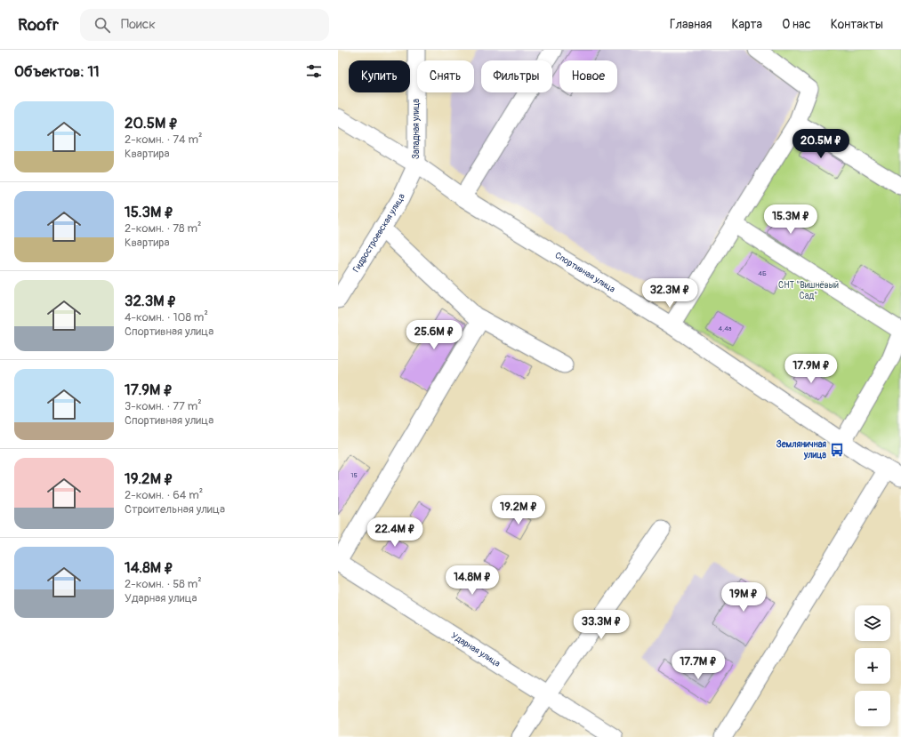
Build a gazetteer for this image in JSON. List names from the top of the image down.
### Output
{
  "streets": {
    "street": [
      "Западная улица",
      "Гидростроевская улица",
      "Спортивная улица",
      "Ударная улица"
    ]
  },
  "crossings": [
    ["Западная улица", "Гидростроевская улица"],
    ["Западная улица", "Спортивная улица"],
    ["Гидростроевская улица", "Спортивная улица"]
  ],
  "parks": ["СНТ \"Вишнёвый Сад\""],
  "places": {
    "bus stop": ["Земляничная улица"]
  },
  "house_numbers": ["4Б", "4,4а", "15"],
  "page": {
    "header": "Roofr",
    "search": "Поиск",
    "nav": [
      "Главная",
      "Карта",
      "О нас",
      "Контакты"
    ],
    "heading": "Объектов: 11",
    "chip": [
      "Купить",
      "Снять",
      "Фильтры",
      "Новое"
    ],
    "list": [
      {
        "name": "20.5M ₽",
        "note": "2-комн. · 74 m² · Квартира"
      },
      {
        "name": "15.3M ₽",
        "note": "2-комн. · 78 m² · Квартира"
      },
      {
        "name": "32.3M ₽",
        "note": "4-комн. · 108 m² · Спортивная улица"
      },
      {
        "name": "17.9M ₽",
        "note": "3-комн. · 77 m² · Спортивная улица"
      },
      {
        "name": "19.2M ₽",
        "note": "2-комн. · 64 m² · Строительная улица"
      },
      {
        "name": "14.8M ₽",
        "note": "2-комн. · 58 m² · Ударная улица"
      }
    ],
    "price": [
      "20.5M ₽",
      "15.3M ₽",
      "32.3M ₽",
      "25.6M ₽",
      "17.9M ₽",
      "19.2M ₽",
      "22.4M ₽",
      "14.8M ₽",
      "19M ₽",
      "33.3M ₽",
      "17.7M ₽"
    ],
    "map_buttons": ["+", "−"]
  }
}
